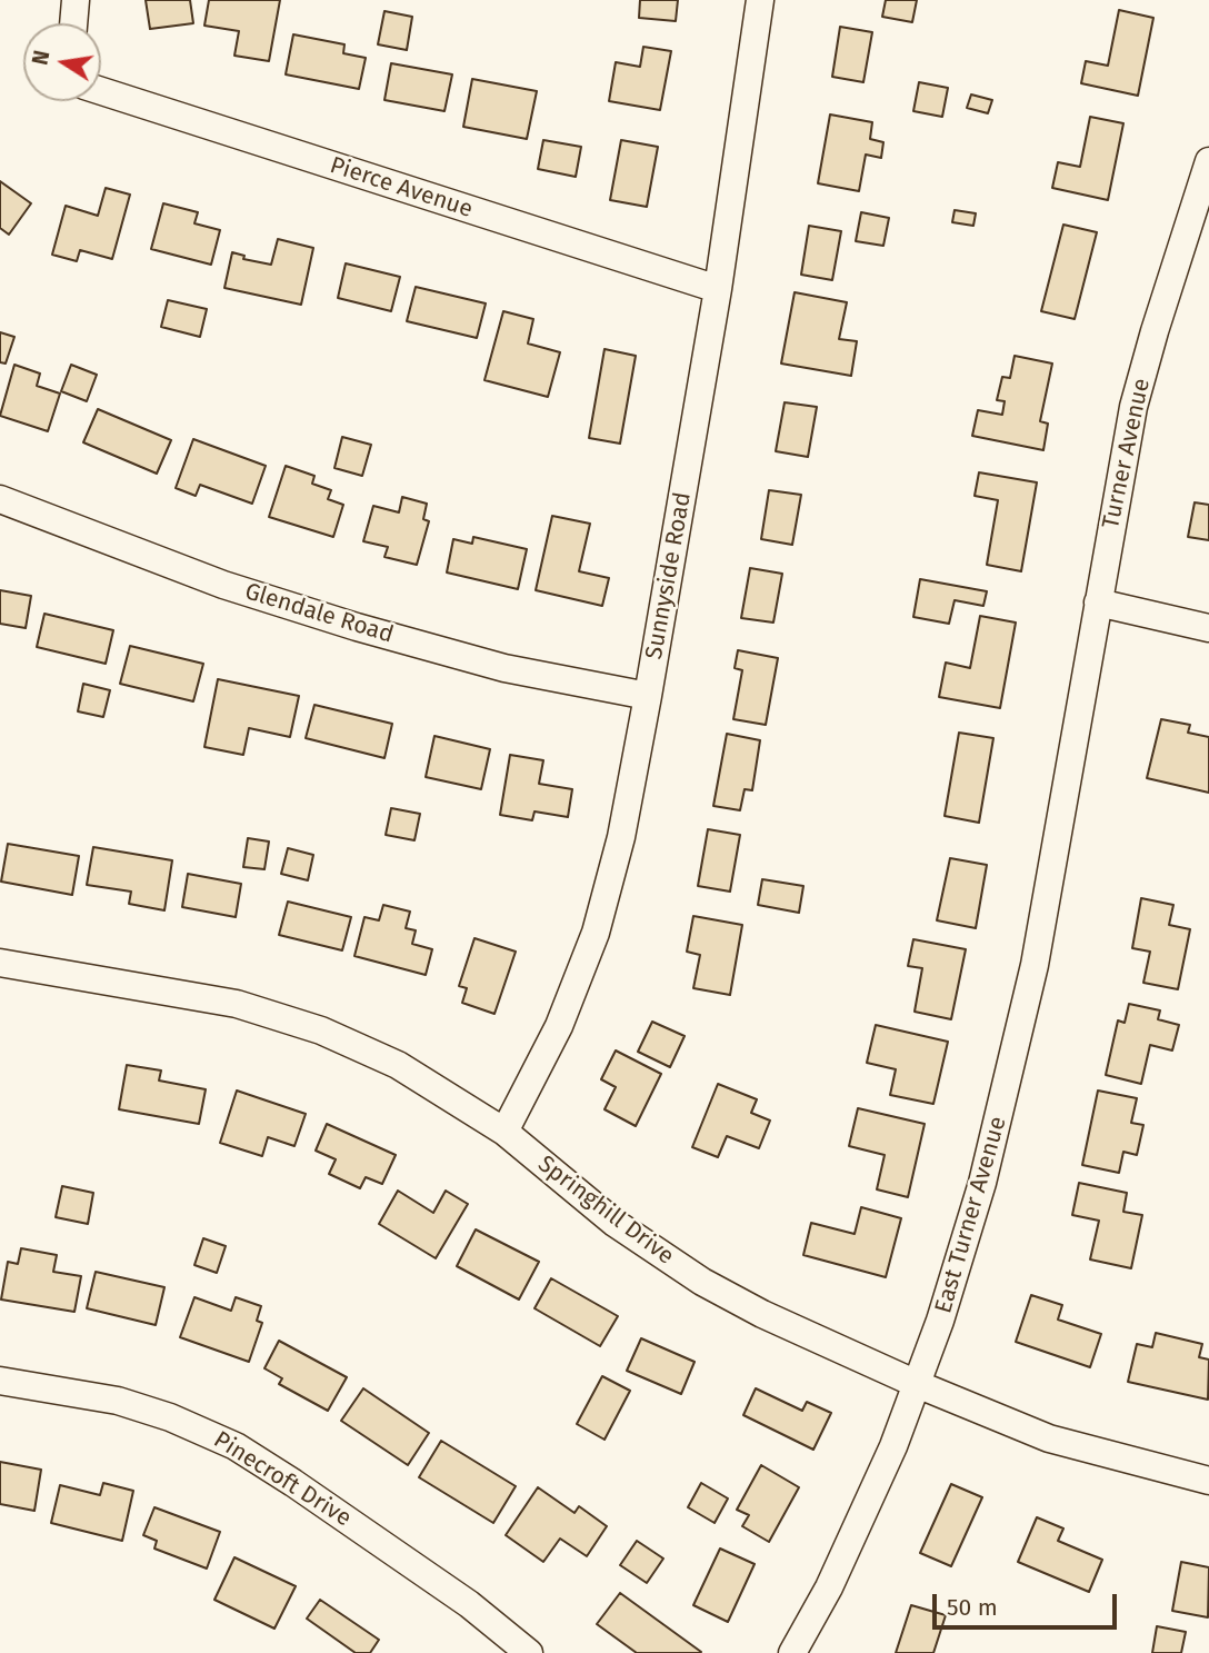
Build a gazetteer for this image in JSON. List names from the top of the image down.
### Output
{
  "streets": {
    "street": [
      "Pierce Avenue",
      "Turner Avenue",
      "Sunnyside Road",
      "Glendale Road",
      "Springhill Drive",
      "East Turner Avenue",
      "Pinecroft Drive"
    ]
  },
  "crossings": [
    ["Pierce Avenue", "Sunnyside Road"],
    ["Turner Avenue", "East Turner Avenue"],
    ["Sunnyside Road", "Glendale Road"],
    ["Sunnyside Road", "Springhill Drive"],
    ["Springhill Drive", "East Turner Avenue"]
  ],
  "scale_bar": "50 m",
  "north": "left"
}
